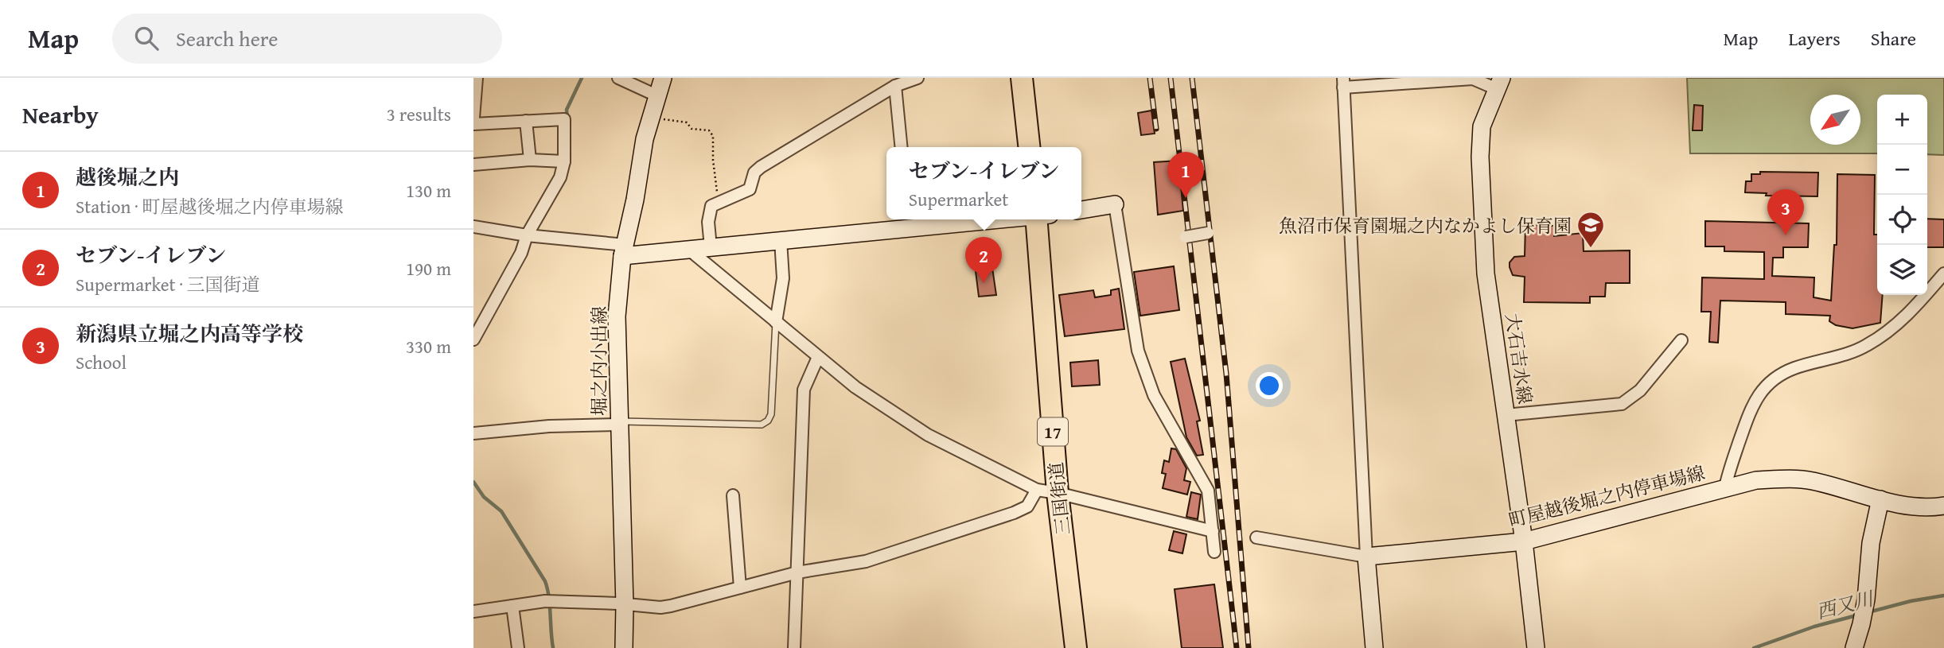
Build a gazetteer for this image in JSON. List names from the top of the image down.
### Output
{
  "streets": {
    "highway": ["17", "三国街道"],
    "main road": ["大石吉水線", "堀之内小出線", "町屋越後堀之内停車場線"]
  },
  "crossings": [
    ["大石吉水線", "町屋越後堀之内停車場線"]
  ],
  "water": ["西又川"],
  "places": {
    "school or university": ["魚沼市保育園堀之内なかよし保育園"]
  },
  "north": "bottom left",
  "page": {
    "header": "Map",
    "search": "Search here",
    "nav": ["Map", "Layers", "Share"],
    "heading": ["Nearby", "3 results"],
    "map_buttons": ["+", "−"],
    "popup": ["セブン-イレブン", "Supermarket"],
    "list": [
      {
        "mark": "1",
        "name": "越後堀之内",
        "note": "Station · 町屋越後堀之内停車場線",
        "value": "130 m"
      },
      {
        "mark": "2",
        "name": "セブン-イレブン",
        "note": "Supermarket · 三国街道",
        "value": "190 m"
      },
      {
        "mark": "3",
        "name": "新潟県立堀之内高等学校",
        "note": "School",
        "value": "330 m"
      }
    ],
    "pins": ["1", "3", "2"]
  }
}
